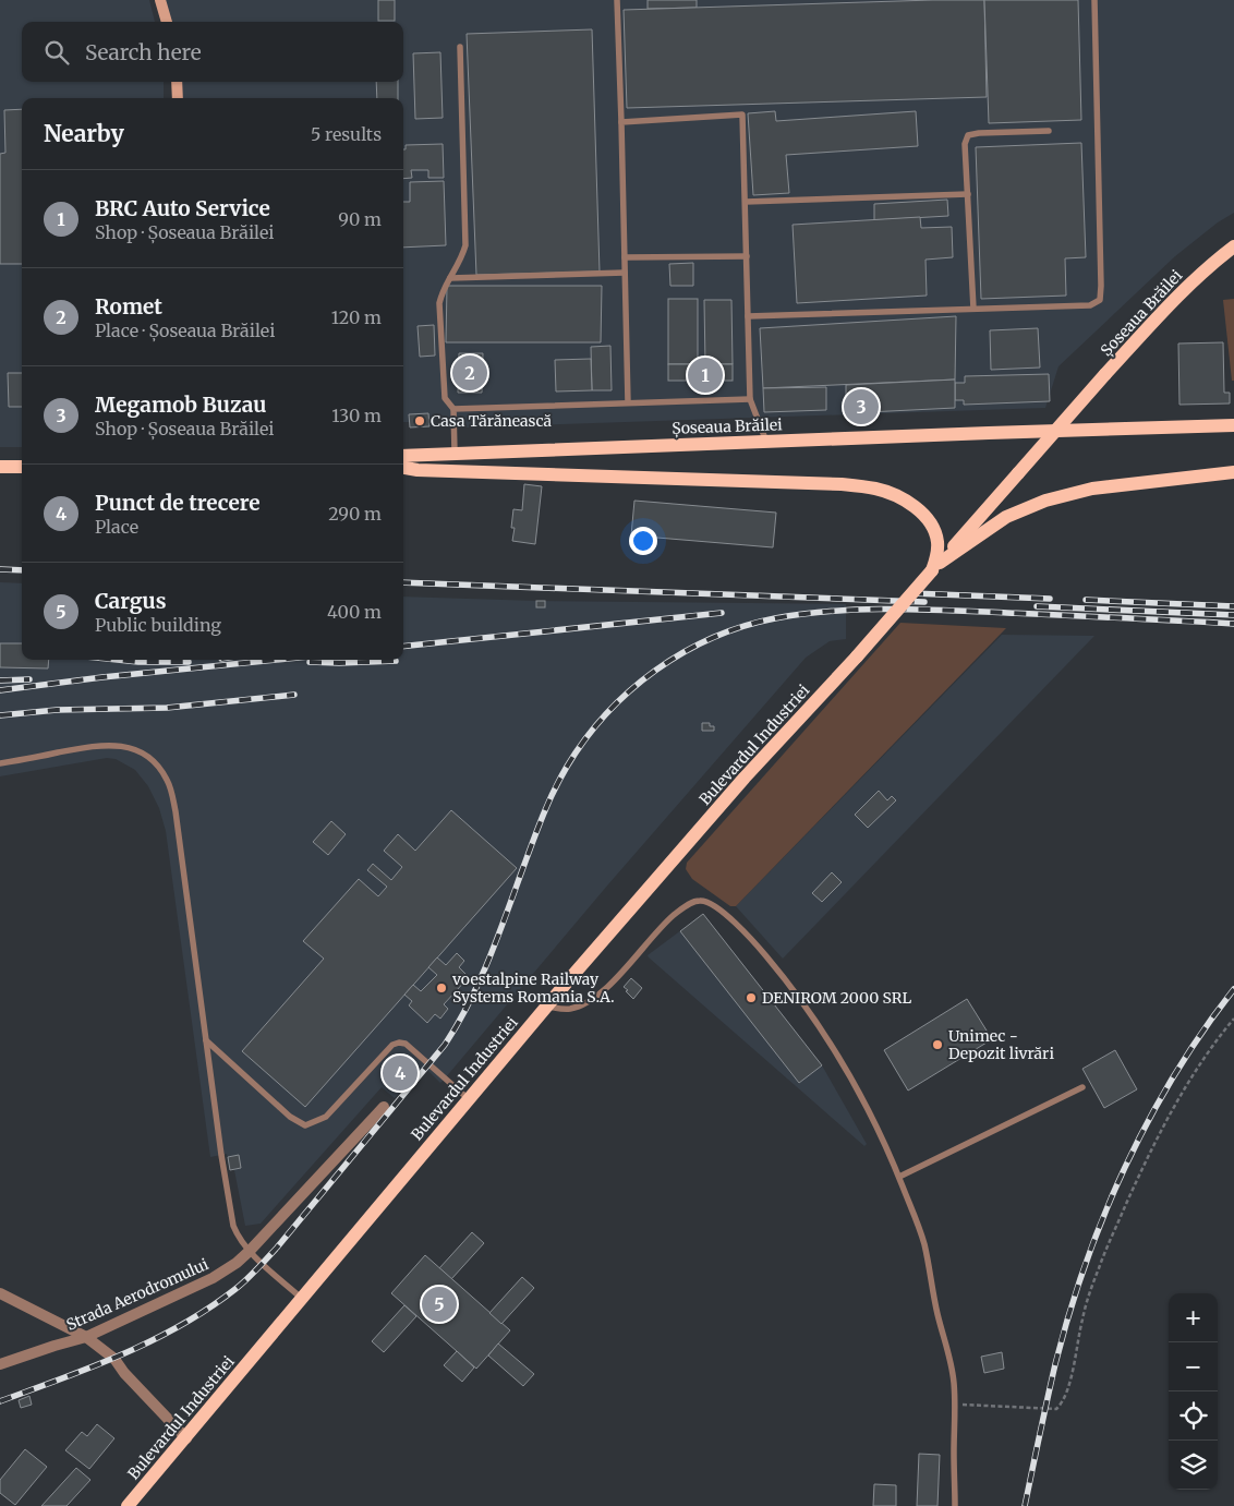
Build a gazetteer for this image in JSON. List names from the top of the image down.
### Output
{
  "streets": {
    "main road": ["Șoseaua Brăilei", "Bulevardul Industriei"],
    "street": ["Strada Aerodromului"]
  },
  "crossings": [
    ["Șoseaua Brăilei", "Bulevardul Industriei"]
  ],
  "places": [
    "Casa Tărănească",
    "voestalpine Railway Systems Romania S.A.",
    "DENIROM 2000 SRL",
    "Unimec - Depozit livrări"
  ],
  "page": {
    "search": "Search here",
    "heading": ["Nearby", "5 results"],
    "list": [
      {
        "mark": "1",
        "name": "BRC Auto Service",
        "note": "Shop · Șoseaua Brăilei",
        "value": "90 m"
      },
      {
        "mark": "2",
        "name": "Romet",
        "note": "Place · Șoseaua Brăilei",
        "value": "120 m"
      },
      {
        "mark": "3",
        "name": "Megamob Buzau",
        "note": "Shop · Șoseaua Brăilei",
        "value": "130 m"
      },
      {
        "mark": "4",
        "name": "Punct de trecere",
        "note": "Place",
        "value": "290 m"
      },
      {
        "mark": "5",
        "name": "Cargus",
        "note": "Public building",
        "value": "400 m"
      }
    ],
    "pins": [
      "2",
      "1",
      "3",
      "4",
      "5"
    ],
    "map_buttons": ["+", "−"]
  }
}
